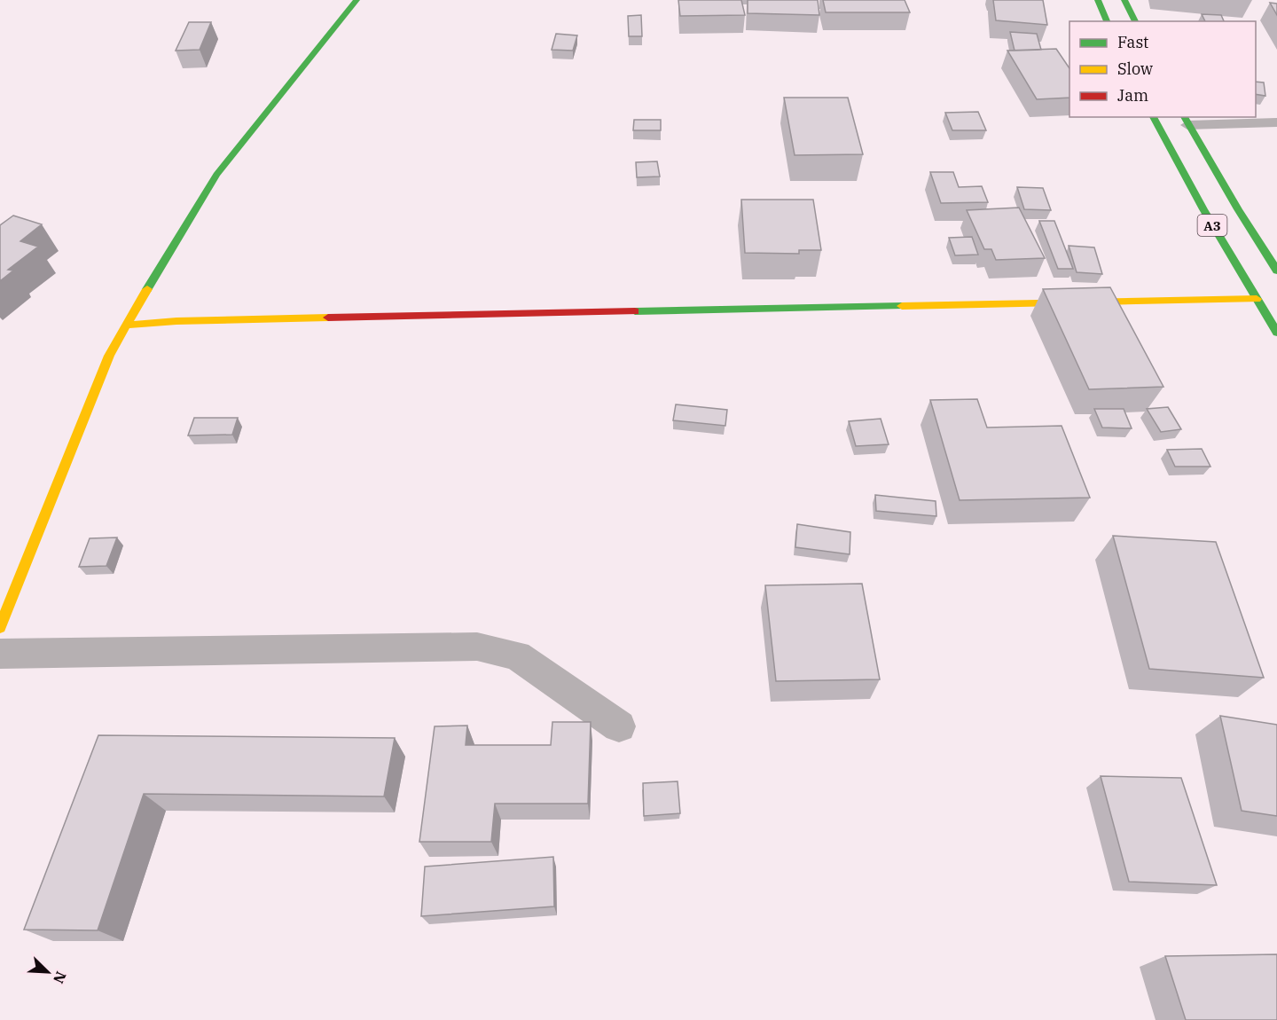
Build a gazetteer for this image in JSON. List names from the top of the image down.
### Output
{
  "streets": {
    "main road": ["A3"]
  },
  "legend": ["Fast", "Slow", "Jam"],
  "north": "bottom right"
}
